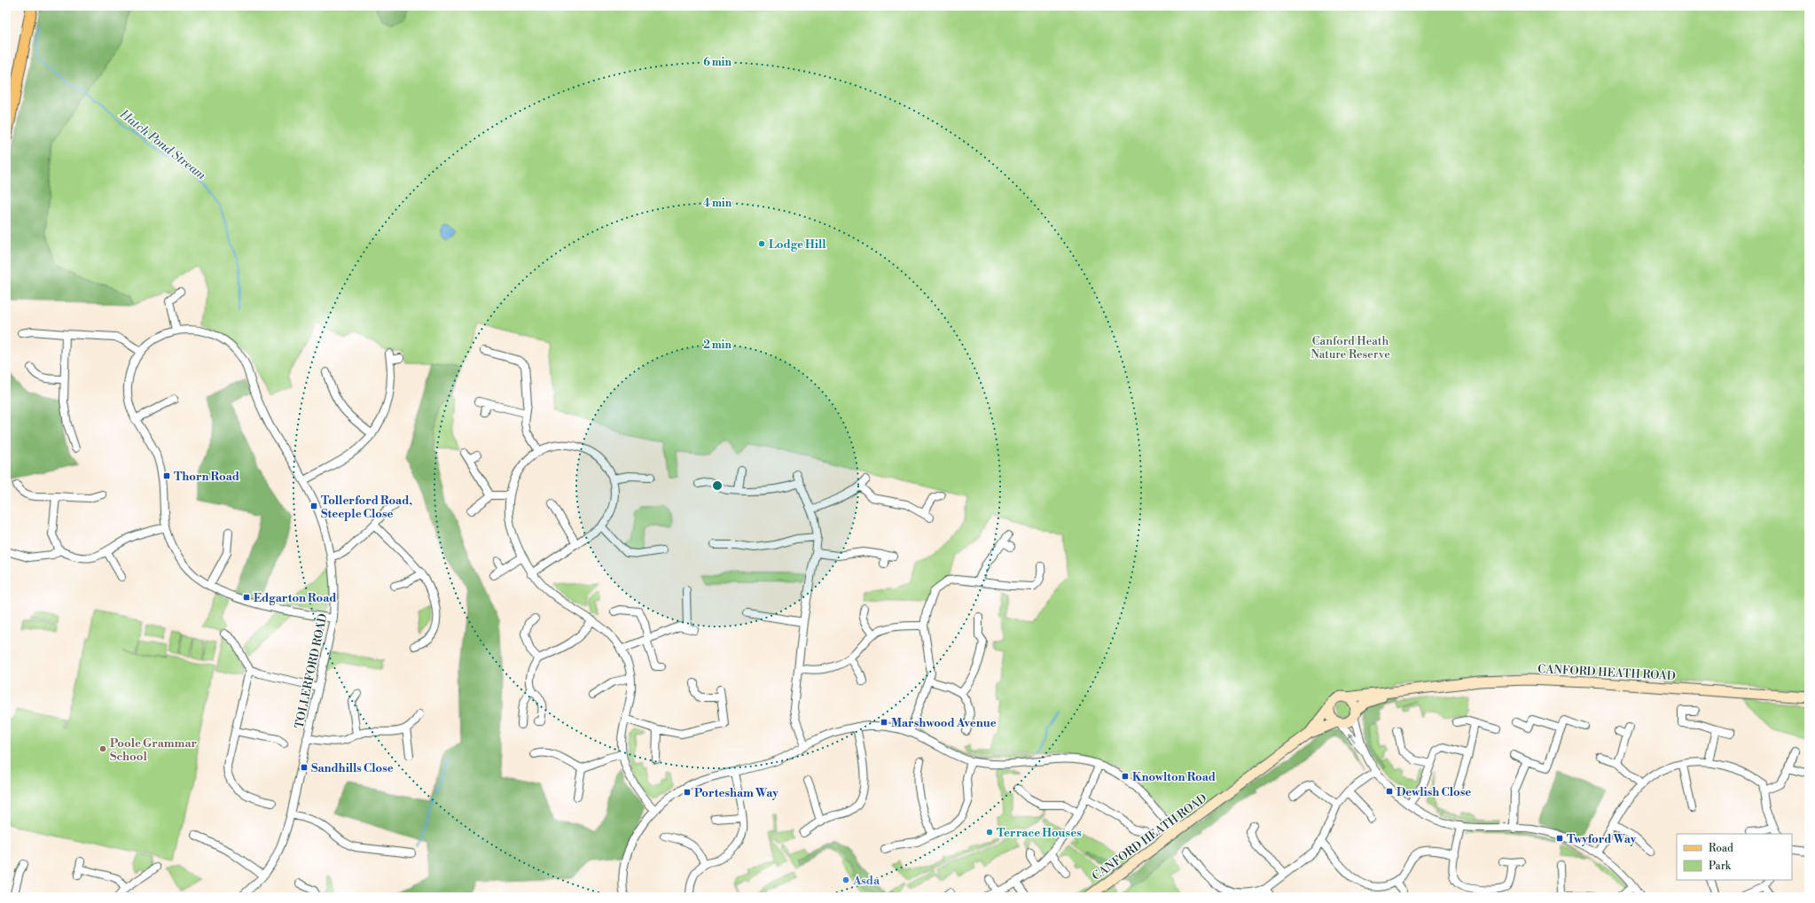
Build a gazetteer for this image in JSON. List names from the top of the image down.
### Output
{
  "streets": {
    "main road": ["CANFORD HEATH ROAD"],
    "street": ["TOLLERFORD ROAD"]
  },
  "water": ["Hatch Pond Stream"],
  "parks": ["Canford Heath Nature Reserve"],
  "places": {
    "other": [
      "Lodge Hill",
      "Poole Grammar School",
      "Terrace Houses",
      "Asda"
    ],
    "transit": [
      "Thorn Road",
      "Tollerford Road, Steeple Close",
      "Edgarton Road",
      "Marshwood Avenue",
      "Sandhills Close",
      "Knowlton Road",
      "Dewlish Close",
      "Portesham Way",
      "Twyford Way"
    ]
  },
  "legend": ["Road", "Park"],
  "rings": ["6 min", "4 min", "2 min"]
}
